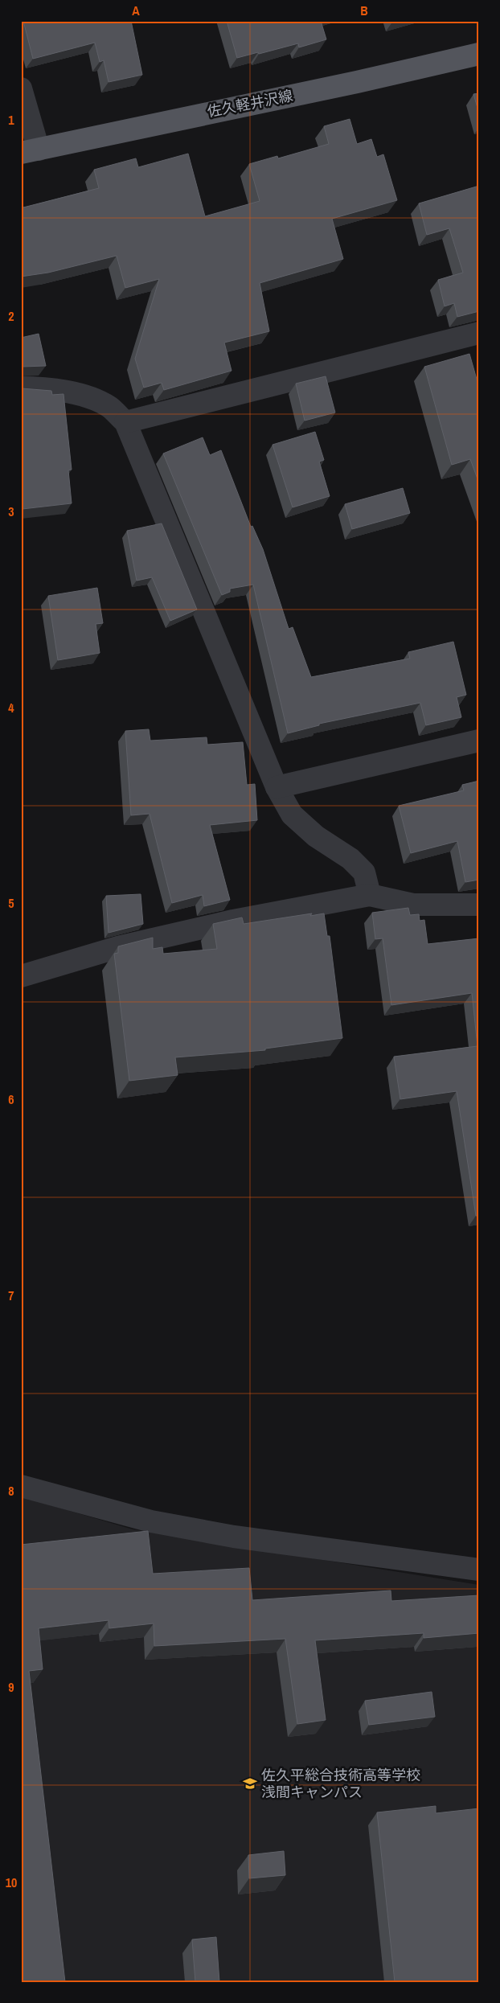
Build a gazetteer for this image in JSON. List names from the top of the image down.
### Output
{
  "streets": {
    "main road": ["佐久軽井沢線"]
  },
  "places": {
    "school or university": ["佐久平総合技術高等学校 浅間キャンパス"]
  },
  "grid": {
    "columns": ["A", "B"],
    "rows": [
      "1",
      "2",
      "3",
      "4",
      "5",
      "6",
      "7",
      "8",
      "9",
      "10"
    ]
  }
}
